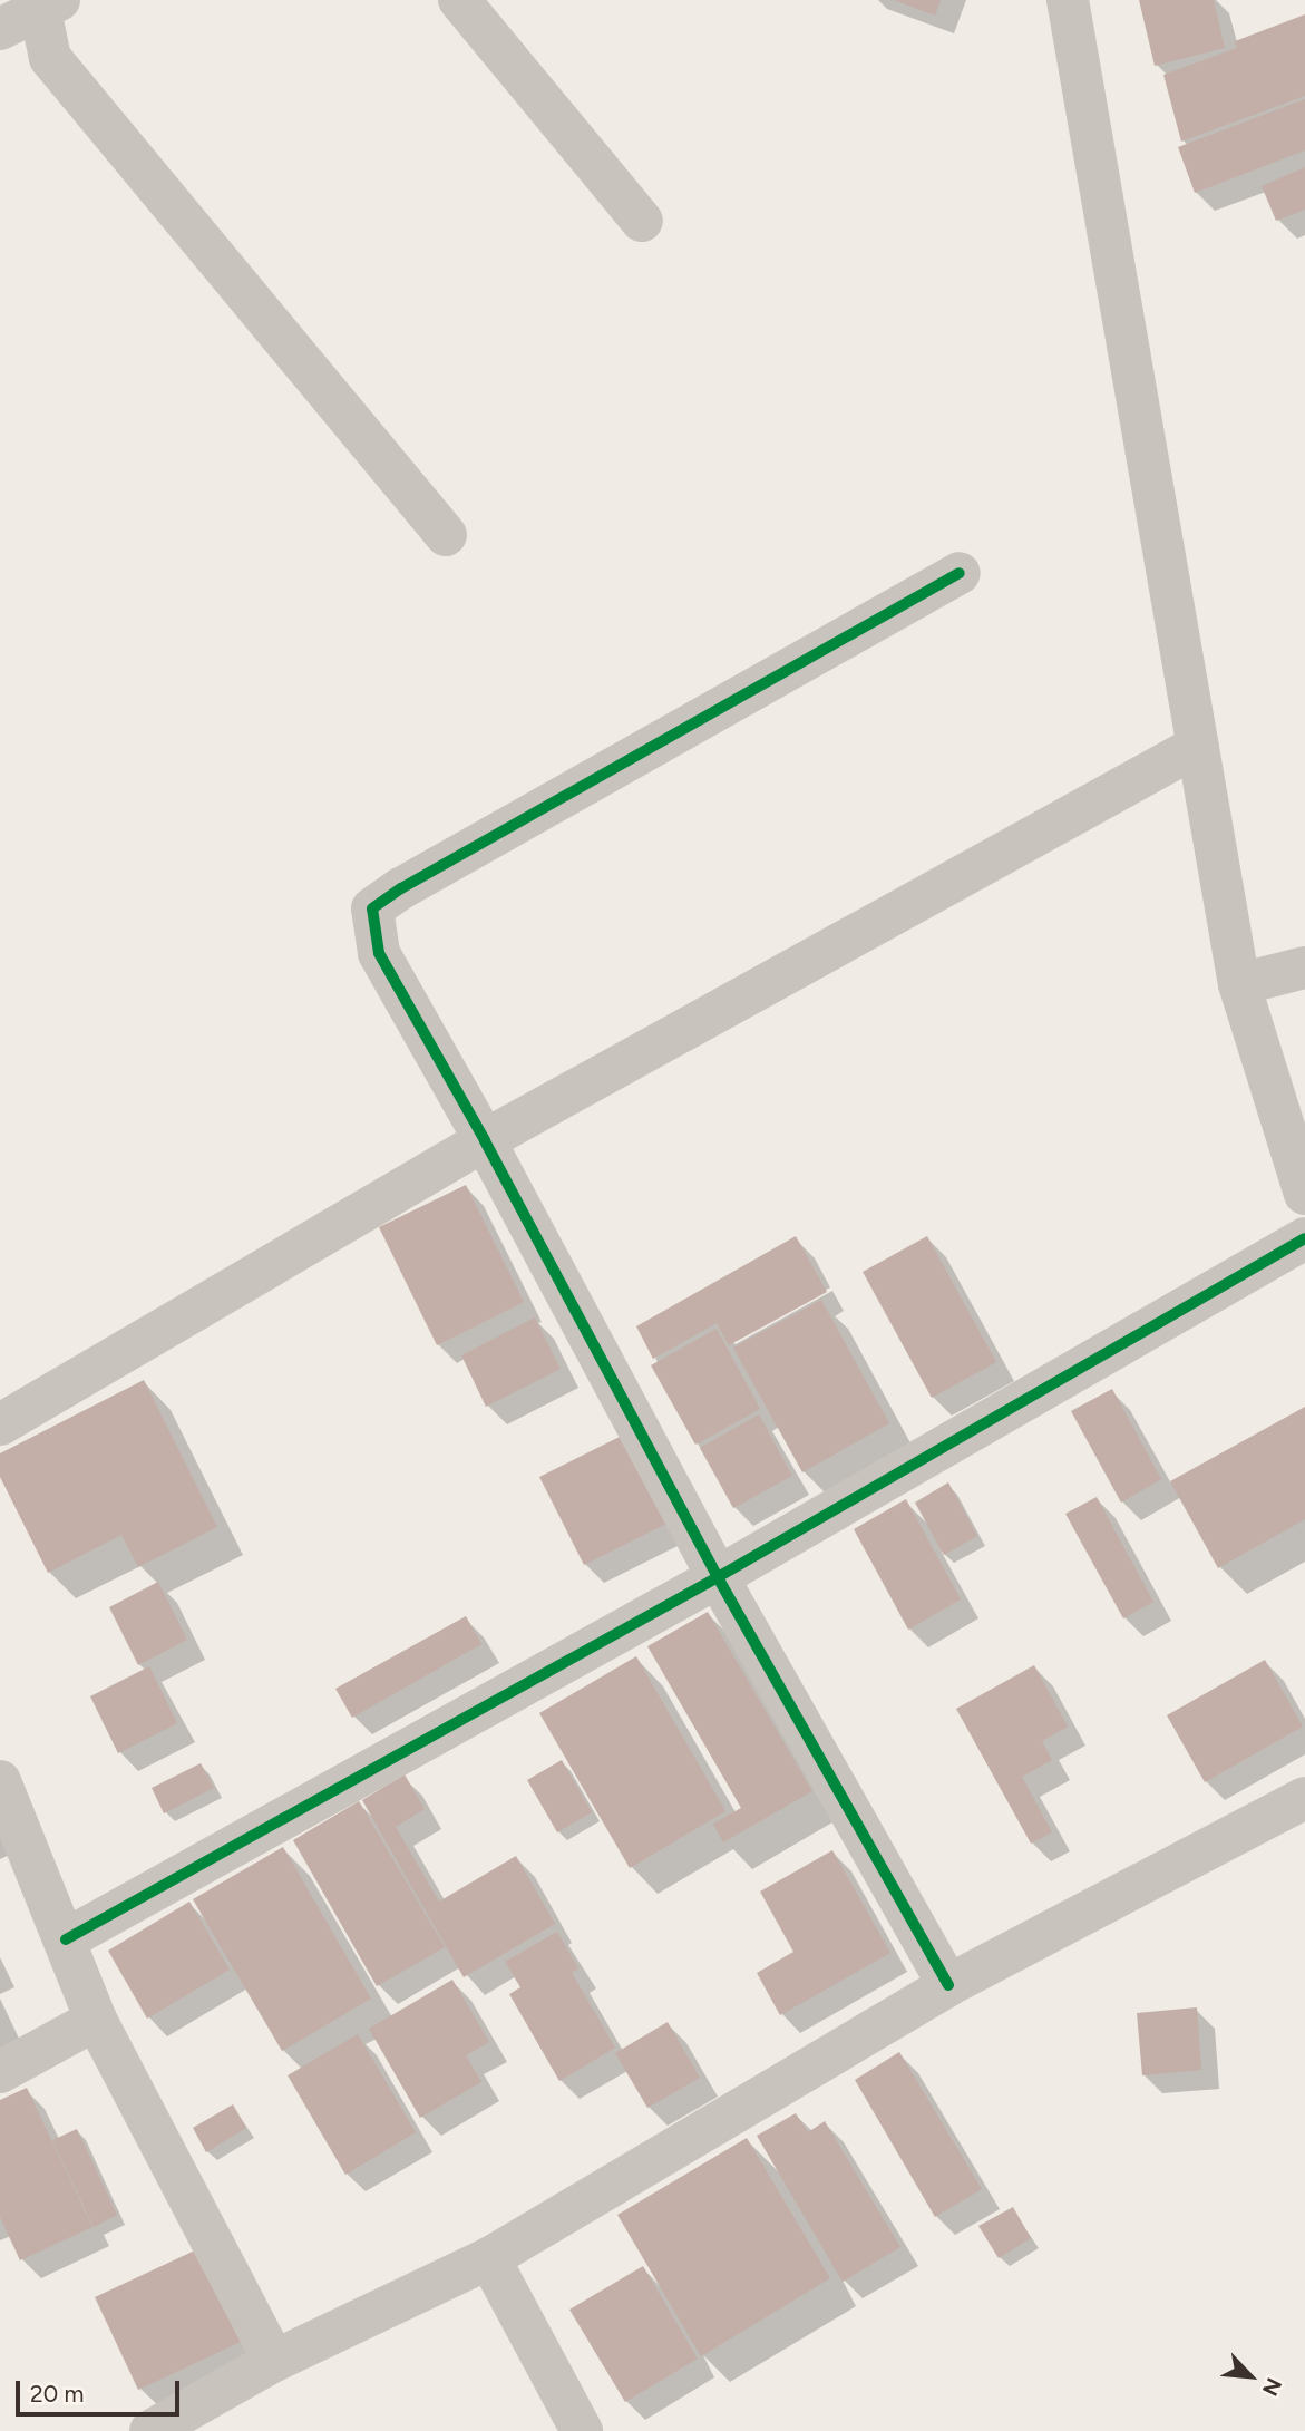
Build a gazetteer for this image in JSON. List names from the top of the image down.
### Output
{
  "scale_bar": "20 m",
  "north": "bottom right"
}
